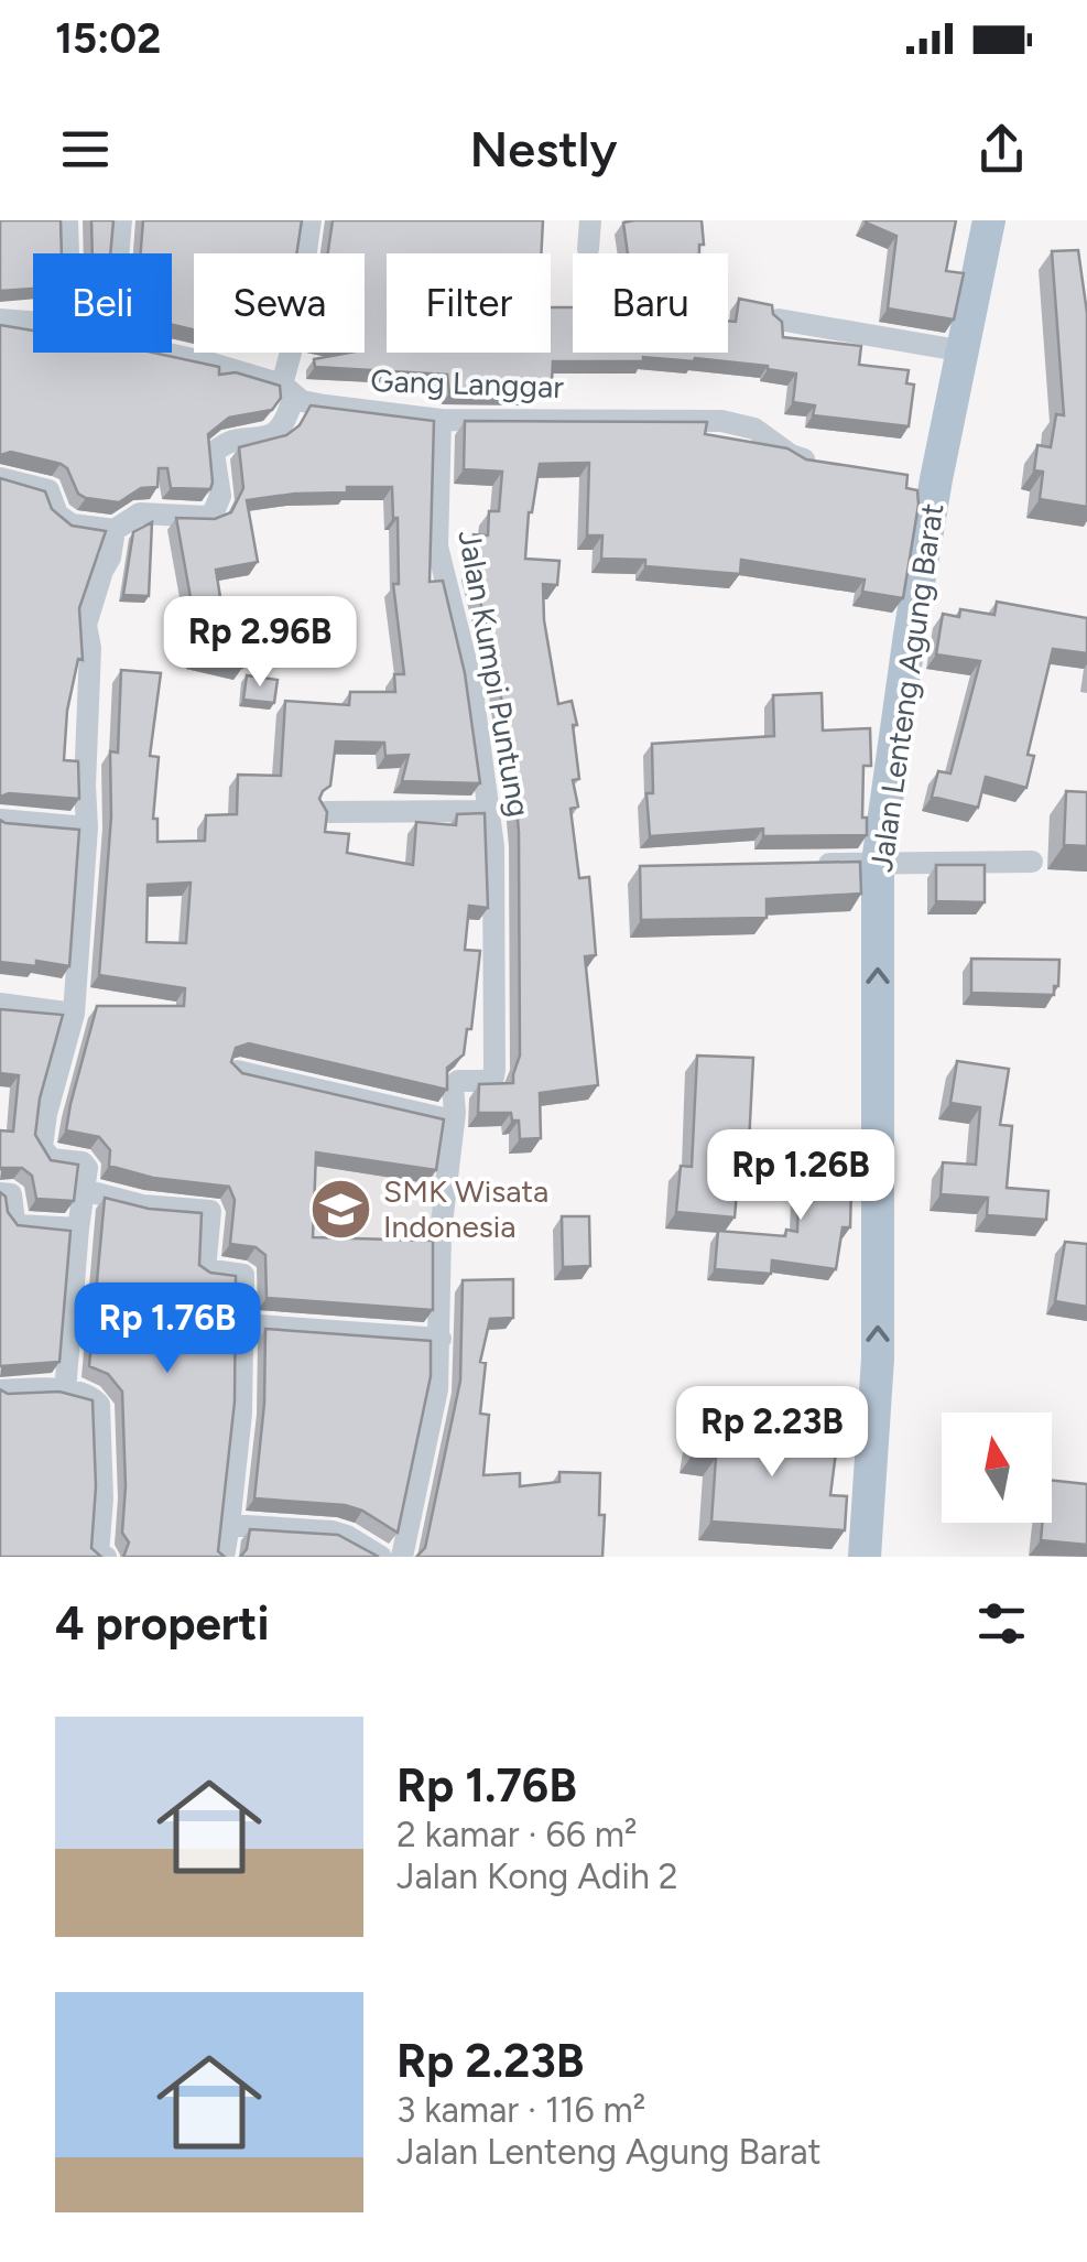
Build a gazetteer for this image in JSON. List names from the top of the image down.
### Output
{
  "streets": {
    "main road": ["Jalan Lenteng Agung Barat"],
    "street": ["Gang Langgar", "Jalan Kumpi Puntung"]
  },
  "crossings": [
    ["Gang Langgar", "Jalan Kumpi Puntung"]
  ],
  "one_way": ["Jalan Lenteng Agung Barat"],
  "places": {
    "school or university": ["SMK Wisata Indonesia"]
  },
  "north": "top",
  "page": {
    "status": "15:02",
    "header": "Nestly",
    "chip": [
      "Beli",
      "Sewa",
      "Filter",
      "Baru"
    ],
    "price": [
      "Rp 2.96B",
      "Rp 1.26B",
      "Rp 1.76B",
      "Rp 2.23B"
    ],
    "heading": "4 properti",
    "list": [
      {
        "name": "Rp 1.76B",
        "note": "2 kamar · 66 m² · Jalan Kong Adih 2"
      },
      {
        "name": "Rp 2.23B",
        "note": "3 kamar · 116 m² · Jalan Lenteng Agung Barat"
      }
    ]
  }
}
